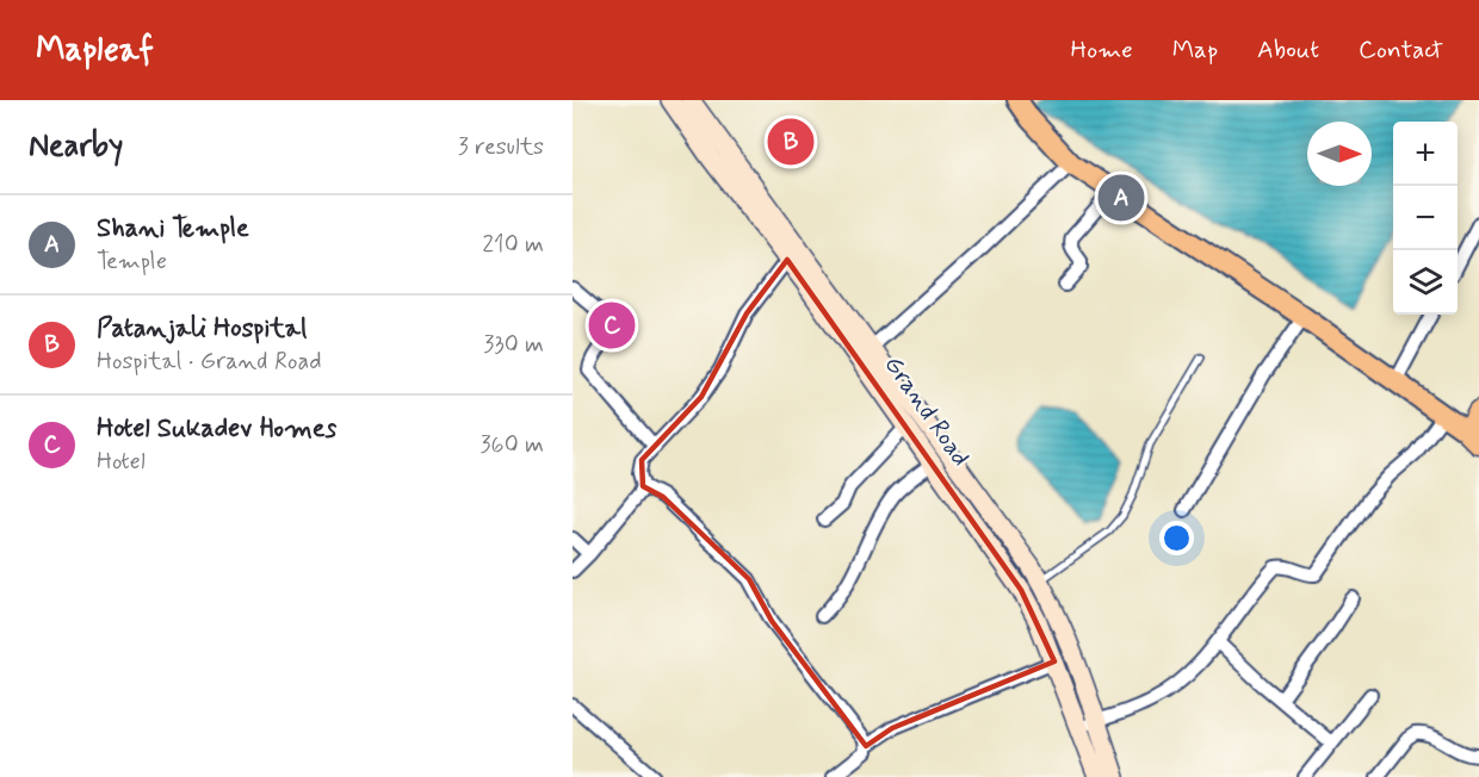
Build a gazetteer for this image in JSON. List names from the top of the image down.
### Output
{
  "streets": {
    "main road": ["Grand Road"]
  },
  "north": "right",
  "page": {
    "header": "Mapleaf",
    "nav": [
      "Home",
      "Map",
      "About",
      "Contact"
    ],
    "heading": ["Nearby", "3 results"],
    "pins": ["B", "A", "C"],
    "map_buttons": ["+", "−"],
    "list": [
      {
        "mark": "A",
        "name": "Shani Temple",
        "note": "Temple",
        "value": "210 m"
      },
      {
        "mark": "B",
        "name": "Patanjali Hospital",
        "note": "Hospital · Grand Road",
        "value": "330 m"
      },
      {
        "mark": "C",
        "name": "Hotel Sukadev Homes",
        "note": "Hotel",
        "value": "360 m"
      }
    ]
  }
}
